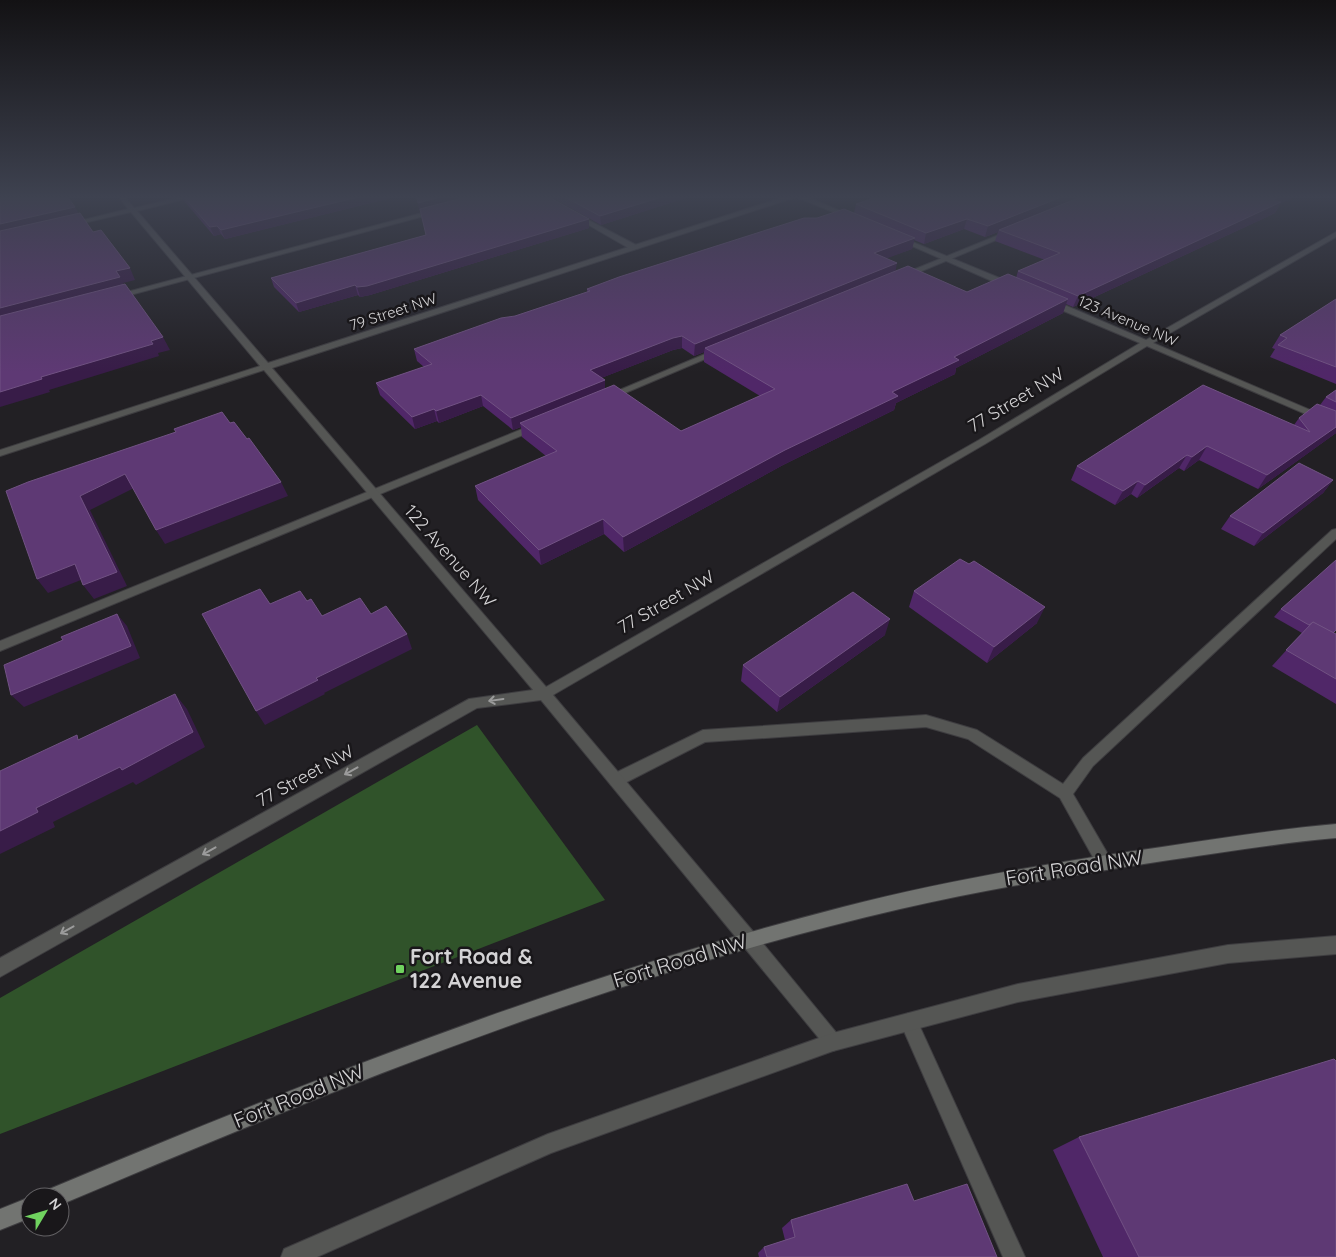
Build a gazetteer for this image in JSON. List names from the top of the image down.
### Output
{
  "streets": {
    "street": [
      "79 Street NW",
      "123 Avenue NW",
      "77 Street NW",
      "122 Avenue NW",
      "Fort Road NW"
    ]
  },
  "crossings": [
    ["79 Street NW", "122 Avenue NW"],
    ["123 Avenue NW", "77 Street NW"],
    ["77 Street NW", "122 Avenue NW"],
    ["122 Avenue NW", "Fort Road NW"]
  ],
  "one_way": ["77 Street NW"],
  "places": {
    "transit": ["Fort Road & 122 Avenue"]
  },
  "north": "top right"
}
